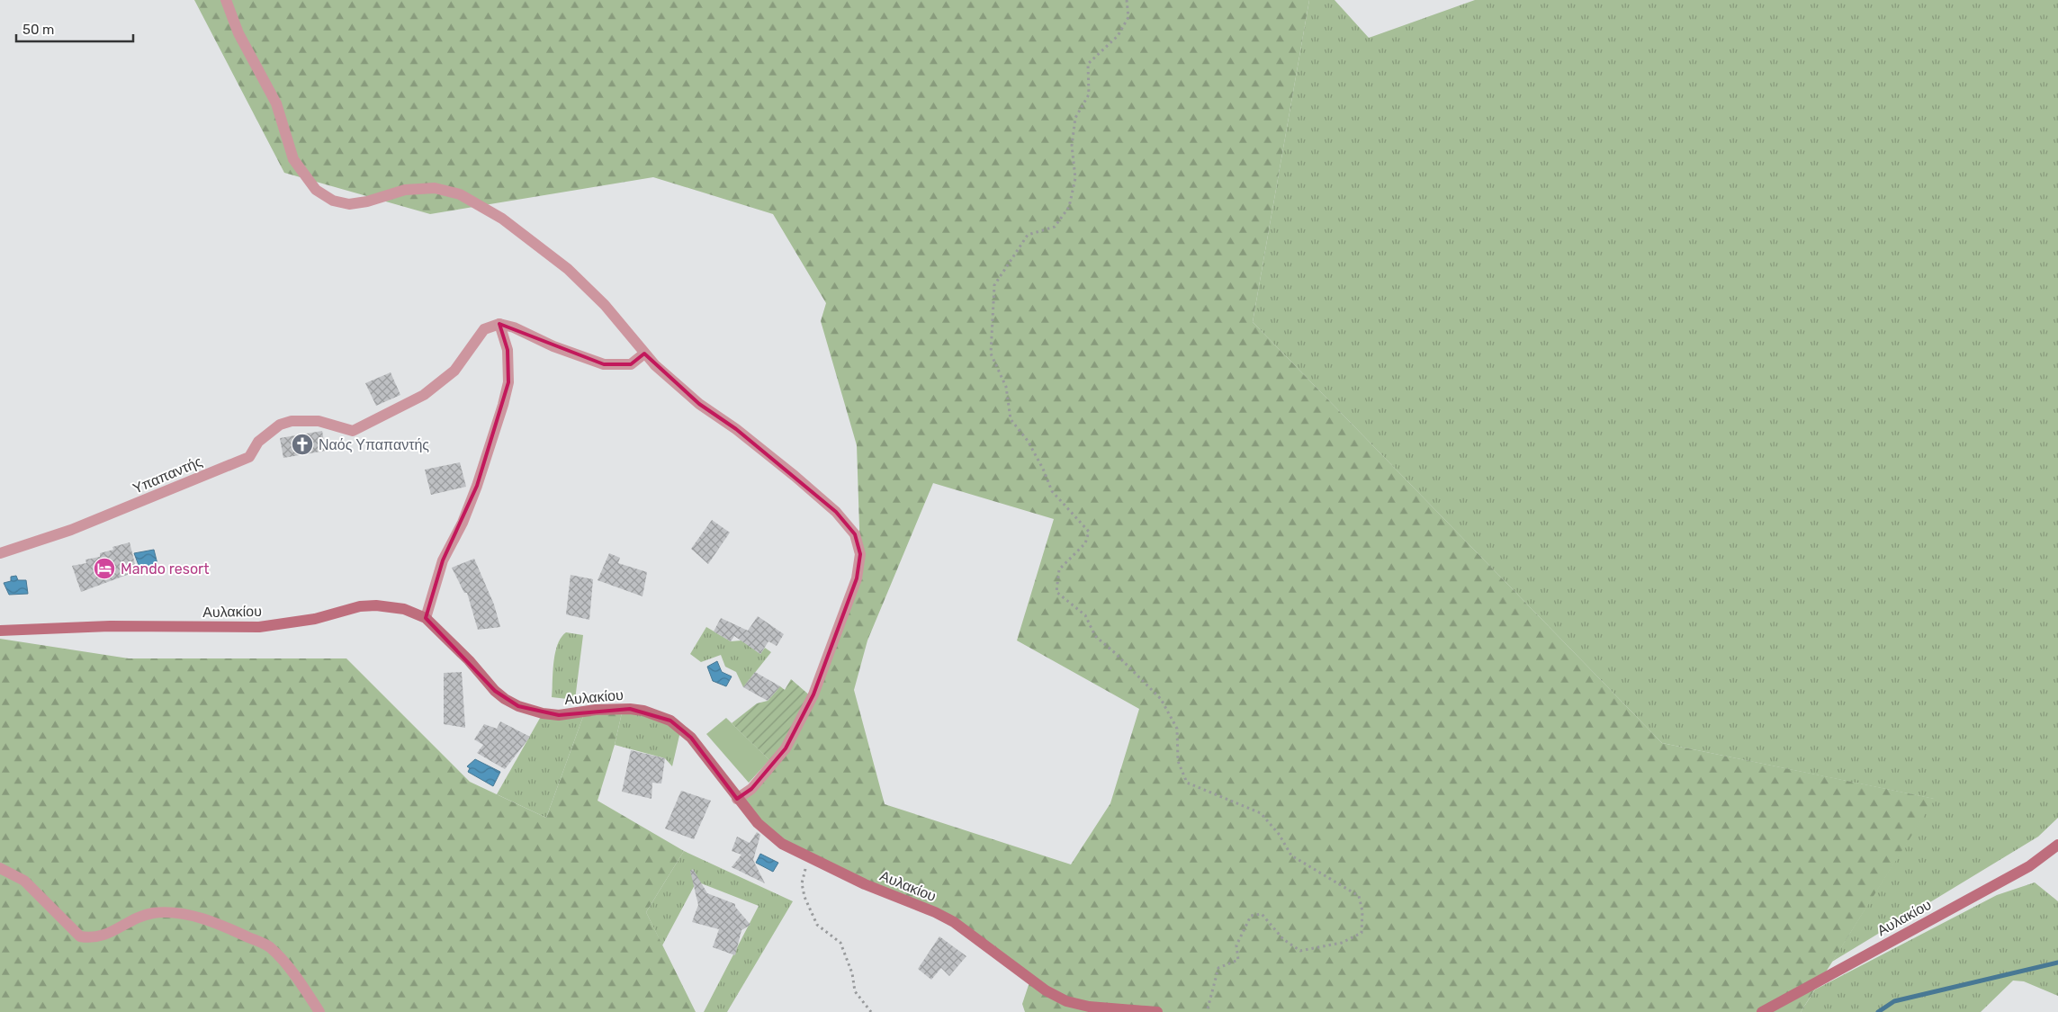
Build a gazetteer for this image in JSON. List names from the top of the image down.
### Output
{
  "streets": {
    "street": ["Υπαπαντής", "Αυλακίου"]
  },
  "places": {
    "church": ["Ναός Υπαπαντής"],
    "hotel": ["Mando resort"]
  },
  "scale_bar": "50 m"
}
